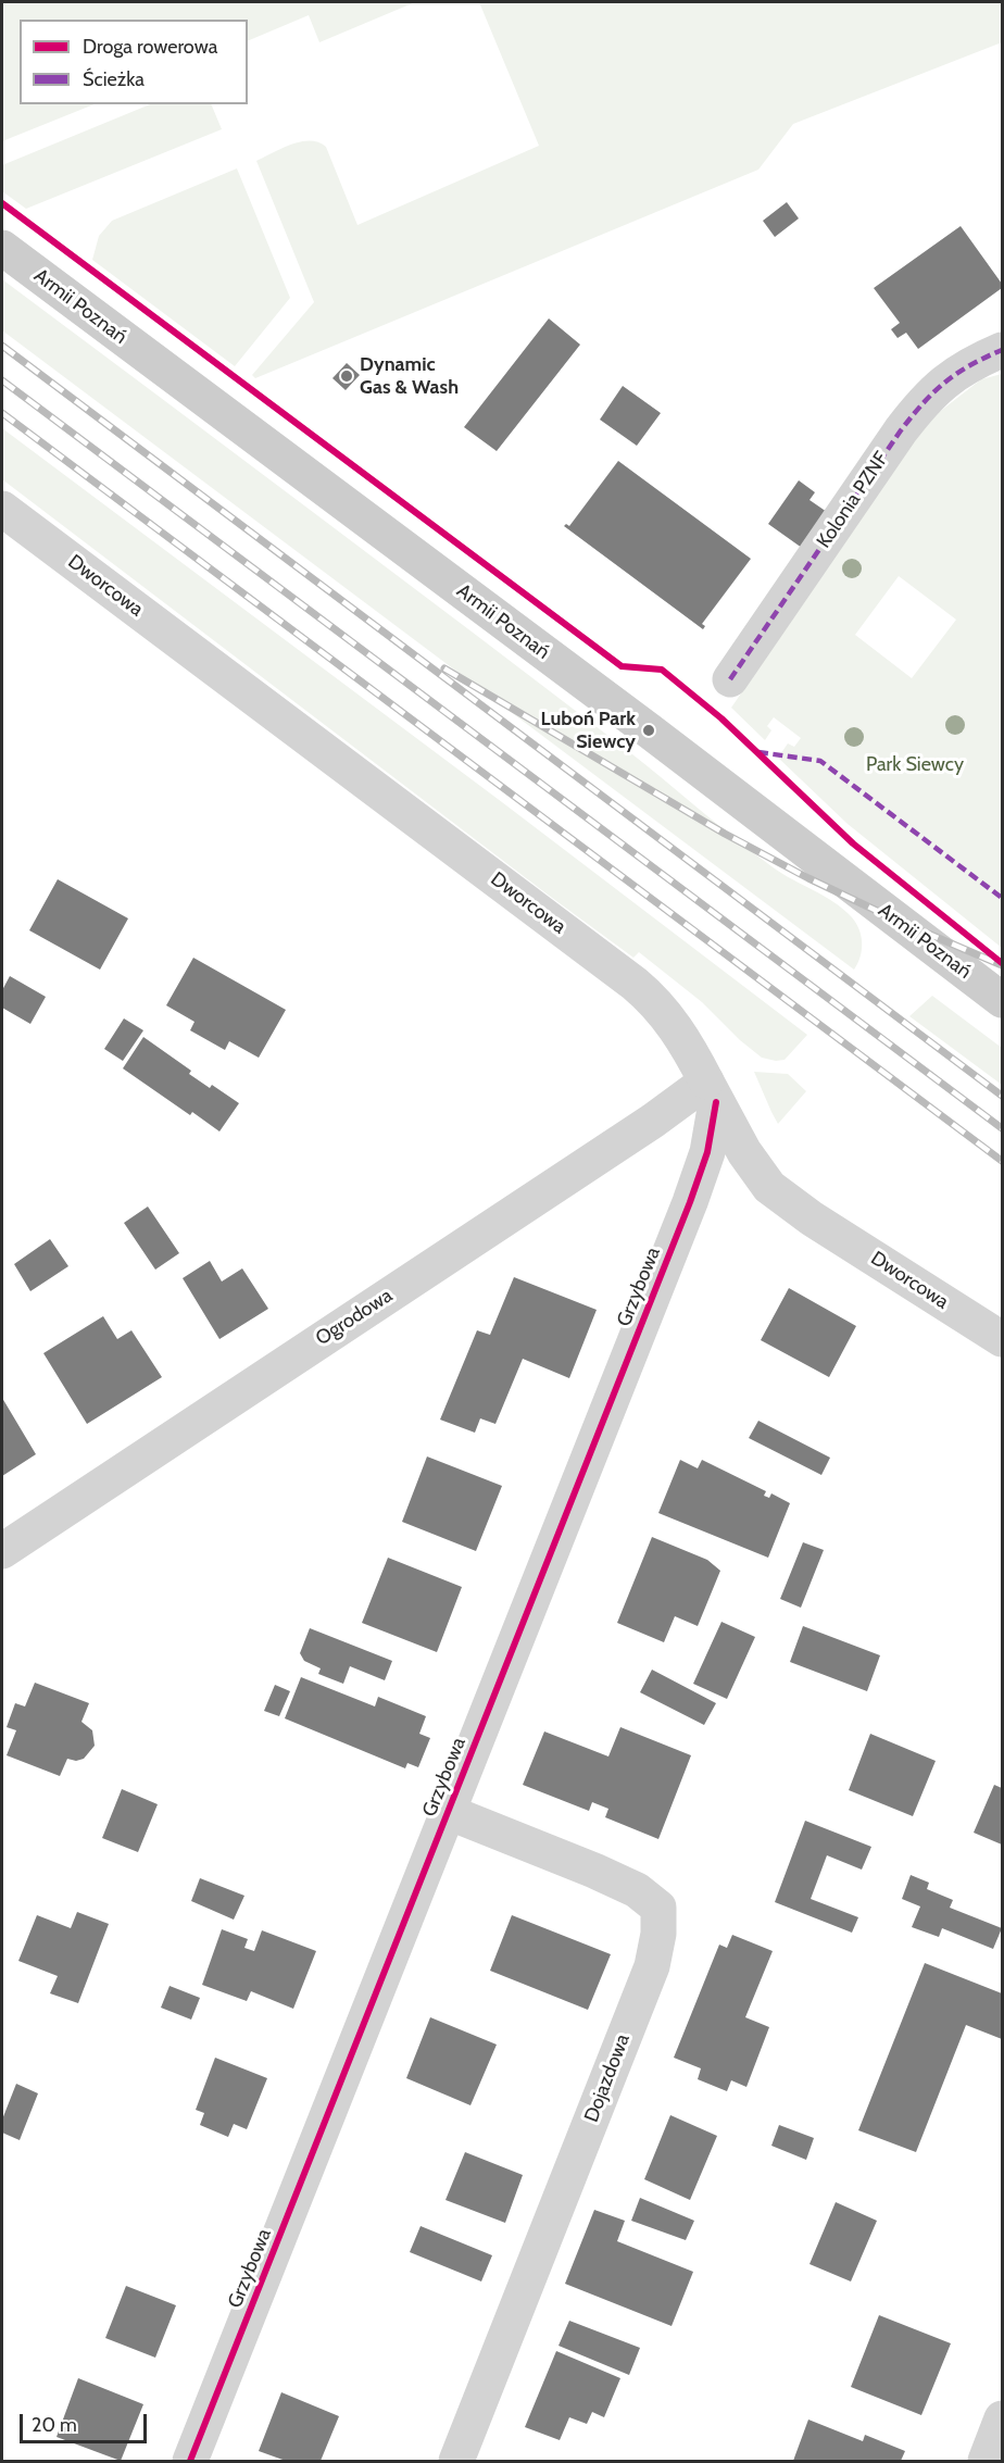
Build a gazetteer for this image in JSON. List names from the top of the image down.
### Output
{
  "streets": {
    "main road": ["Armii Poznań"],
    "street": [
      "Kolonia PZNF",
      "Dworcowa",
      "Grzybowa",
      "Ogrodowa",
      "Dojazdowa"
    ]
  },
  "crossings": [
    ["Dworcowa", "Grzybowa"],
    ["Dworcowa", "Ogrodowa"],
    ["Grzybowa", "Ogrodowa"],
    ["Grzybowa", "Dojazdowa"]
  ],
  "parks": ["Park Siewcy"],
  "places": ["Dynamic Gas & Wash", "Luboń Park Siewcy"],
  "legend": ["Droga rowerowa", "Ścieżka"],
  "scale_bar": "20 m"
}
